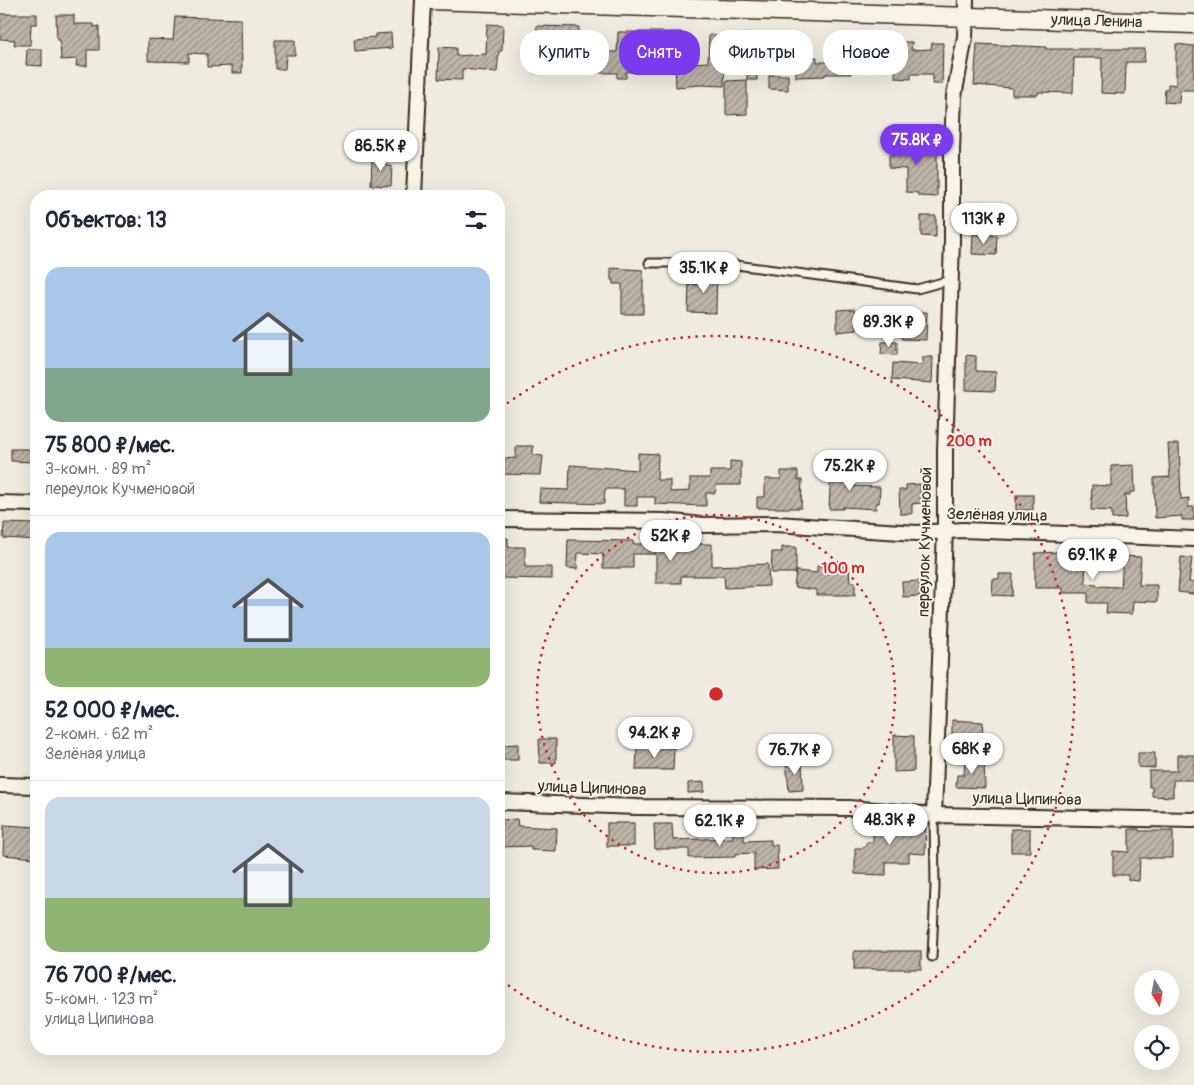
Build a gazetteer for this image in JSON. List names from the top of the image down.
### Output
{
  "streets": {
    "street": [
      "улица Ленина",
      "Зелёная улица",
      "переулок Кучменовой",
      "улица Ципинова"
    ]
  },
  "crossings": [
    ["улица Ленина", "переулок Кучменовой"],
    ["Зелёная улица", "переулок Кучменовой"],
    ["переулок Кучменовой", "улица Ципинова"]
  ],
  "north": "bottom",
  "page": {
    "chip": [
      "Купить",
      "Снять",
      "Фильтры",
      "Новое"
    ],
    "price": [
      "75.8K ₽",
      "86.5K ₽",
      "113K ₽",
      "35.1K ₽",
      "89.3K ₽",
      "75.2K ₽",
      "52K ₽",
      "69.1K ₽",
      "94.2K ₽",
      "68K ₽",
      "76.7K ₽",
      "48.3K ₽",
      "62.1K ₽"
    ],
    "heading": "Объектов: 13",
    "list": [
      {
        "name": "75 800 ₽/мес.",
        "note": "3-комн. · 89 m² · переулок Кучменовой"
      },
      {
        "name": "52 000 ₽/мес.",
        "note": "2-комн. · 62 m² · Зелёная улица"
      },
      {
        "name": "76 700 ₽/мес.",
        "note": "5-комн. · 123 m² · улица Ципинова"
      }
    ]
  },
  "rings": ["200 m", "100 m"]
}
